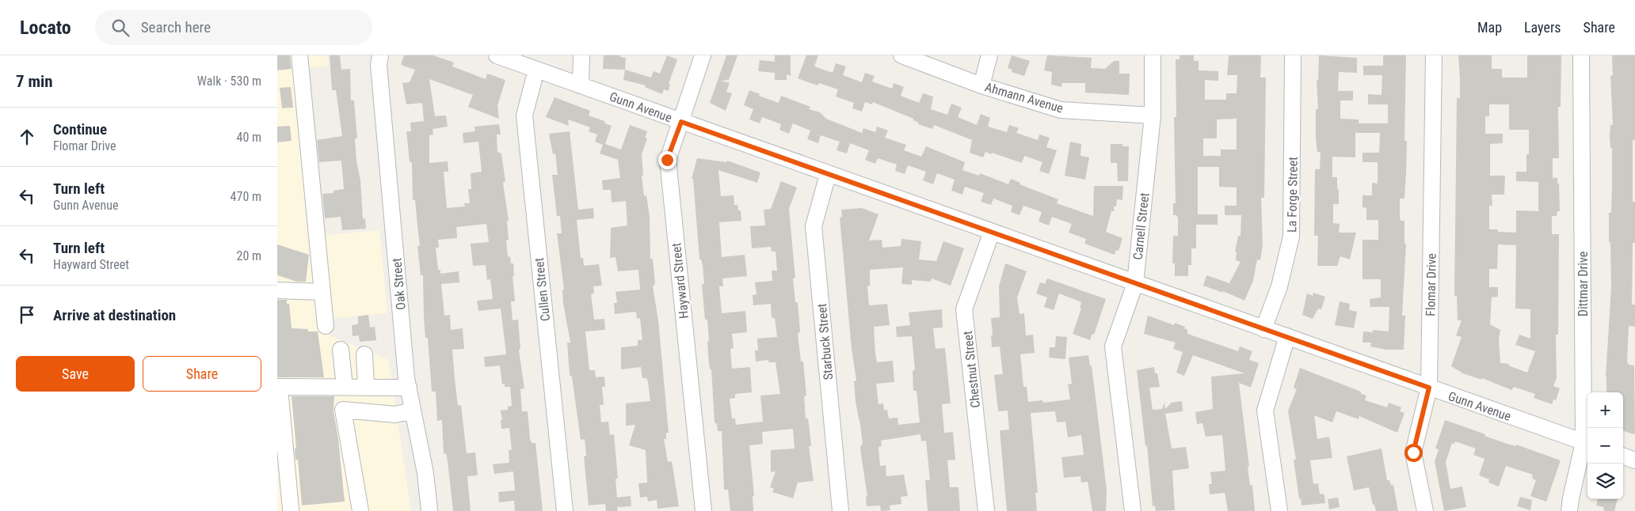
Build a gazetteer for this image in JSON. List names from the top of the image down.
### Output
{
  "streets": {
    "street": [
      "Ahmann Avenue",
      "Gunn Avenue",
      "La Forge Street",
      "Carnell Street",
      "Hayward Street",
      "Oak Street",
      "Dittmar Drive",
      "Flomar Drive",
      "Cullen Street",
      "Starbuck Street",
      "Chestnut Street"
    ]
  },
  "crossings": [
    ["Ahmann Avenue", "Carnell Street"],
    ["Gunn Avenue", "La Forge Street"],
    ["Gunn Avenue", "Carnell Street"],
    ["Gunn Avenue", "Hayward Street"],
    ["Gunn Avenue", "Dittmar Drive"],
    ["Gunn Avenue", "Flomar Drive"],
    ["Gunn Avenue", "Cullen Street"],
    ["Gunn Avenue", "Starbuck Street"],
    ["Gunn Avenue", "Chestnut Street"]
  ],
  "page": {
    "header": "Locato",
    "search": "Search here",
    "nav": ["Map", "Layers", "Share"],
    "heading": ["7 min", "Walk · 530 m"],
    "list": [
      ["Continue", "Flomar Drive", "40 m"],
      ["Turn left", "Gunn Avenue", "470 m"],
      ["Turn left", "Hayward Street", "20 m"],
      "Arrive at destination"
    ],
    "buttons": ["Save", "Share"],
    "map_buttons": ["+", "−"]
  }
}
